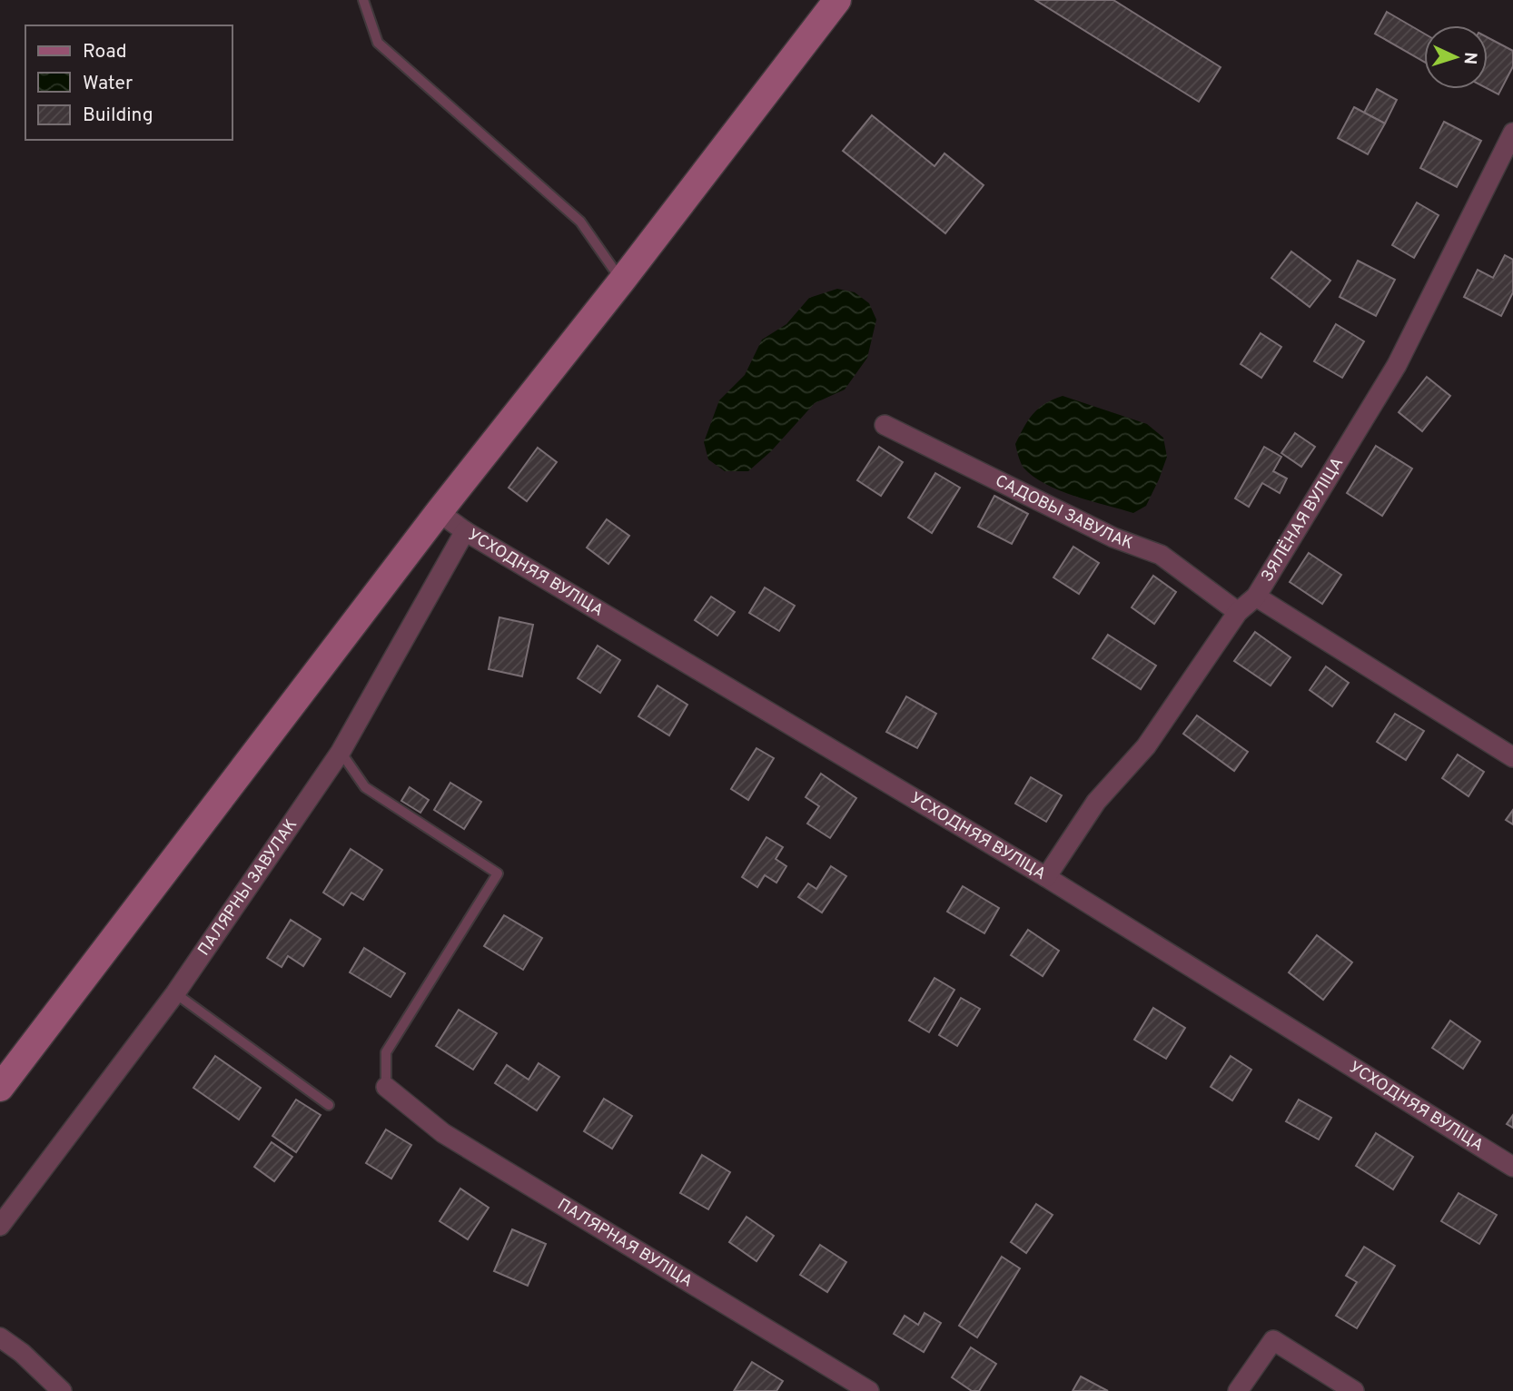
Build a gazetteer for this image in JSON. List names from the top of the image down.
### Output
{
  "streets": {
    "street": [
      "САДОВЫ ЗАВУЛАК",
      "ЗЯЛЁНАЯ ВУЛІЦА",
      "УСХОДНЯЯ ВУЛІЦА",
      "ПАЛЯРНЫ ЗАВУЛАК",
      "ПАЛЯРНАЯ ВУЛІЦА"
    ]
  },
  "crossings": [
    ["САДОВЫ ЗАВУЛАК", "ЗЯЛЁНАЯ ВУЛІЦА"],
    ["ЗЯЛЁНАЯ ВУЛІЦА", "УСХОДНЯЯ ВУЛІЦА"],
    ["УСХОДНЯЯ ВУЛІЦА", "ПАЛЯРНЫ ЗАВУЛАК"]
  ],
  "legend": ["Road", "Water", "Building"],
  "north": "right"
}
